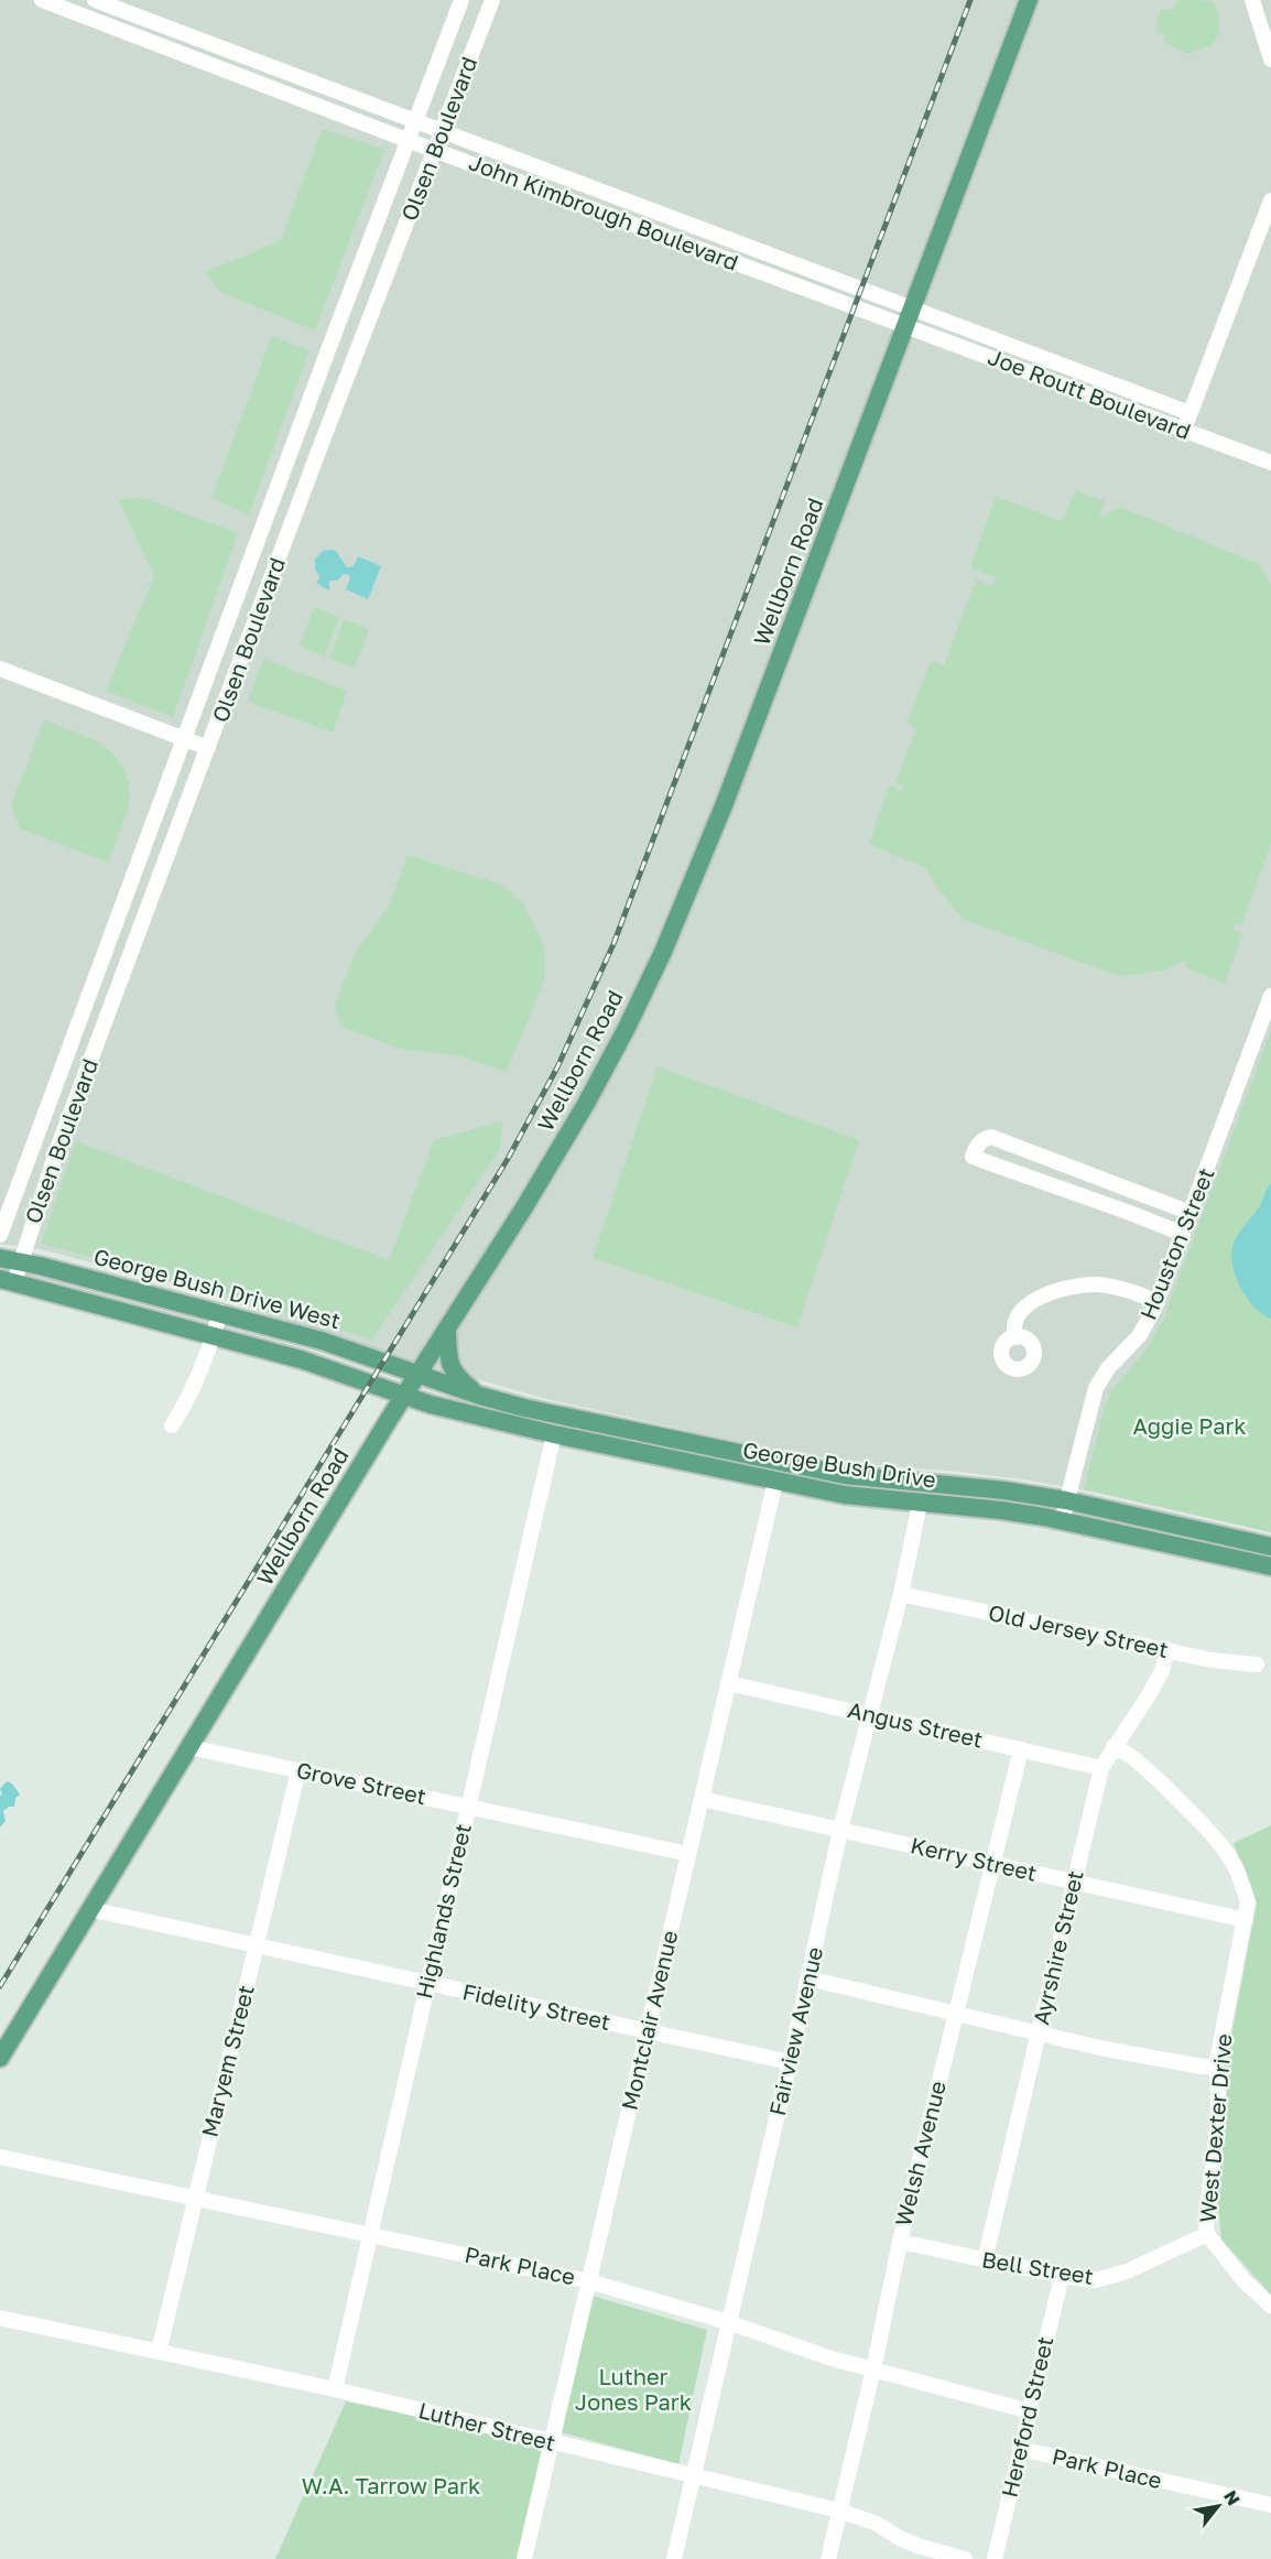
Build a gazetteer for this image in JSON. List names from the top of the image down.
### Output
{
  "streets": {
    "main road": ["Wellborn Road", "George Bush Drive West", "George Bush Drive"],
    "street": [
      "Olsen Boulevard",
      "John Kimbrough Boulevard",
      "Joe Routt Boulevard",
      "Houston Street",
      "Old Jersey Street",
      "Angus Street",
      "Grove Street",
      "Kerry Street",
      "Highlands Street",
      "Ayrshire Street",
      "Fidelity Street",
      "Montclair Avenue",
      "Fairview Avenue",
      "Maryem Street",
      "West Dexter Drive",
      "Welsh Avenue",
      "Park Place",
      "Bell Street",
      "Hereford Street",
      "Luther Street"
    ]
  },
  "crossings": [
    ["Olsen Boulevard", "John Kimbrough Boulevard"],
    ["Olsen Boulevard", "George Bush Drive West"],
    ["John Kimbrough Boulevard", "Joe Routt Boulevard"],
    ["John Kimbrough Boulevard", "Wellborn Road"],
    ["Joe Routt Boulevard", "Wellborn Road"],
    ["Wellborn Road", "George Bush Drive West"],
    ["Wellborn Road", "George Bush Drive"],
    ["Wellborn Road", "Grove Street"],
    ["Wellborn Road", "Fidelity Street"],
    ["Houston Street", "George Bush Drive"],
    ["George Bush Drive West", "George Bush Drive"],
    ["George Bush Drive", "Highlands Street"],
    ["George Bush Drive", "Montclair Avenue"],
    ["George Bush Drive", "Fairview Avenue"],
    ["Old Jersey Street", "Ayrshire Street"],
    ["Old Jersey Street", "Fairview Avenue"],
    ["Angus Street", "Ayrshire Street"],
    ["Angus Street", "Montclair Avenue"],
    ["Angus Street", "Fairview Avenue"],
    ["Angus Street", "Welsh Avenue"],
    ["Grove Street", "Highlands Street"],
    ["Grove Street", "Montclair Avenue"],
    ["Grove Street", "Maryem Street"],
    ["Kerry Street", "Ayrshire Street"],
    ["Kerry Street", "Montclair Avenue"],
    ["Kerry Street", "Fairview Avenue"],
    ["Kerry Street", "West Dexter Drive"],
    ["Kerry Street", "Welsh Avenue"],
    ["Highlands Street", "Fidelity Street"],
    ["Highlands Street", "Park Place"],
    ["Highlands Street", "Luther Street"],
    ["Ayrshire Street", "West Dexter Drive"],
    ["Ayrshire Street", "Bell Street"],
    ["Fidelity Street", "Montclair Avenue"],
    ["Fidelity Street", "Fairview Avenue"],
    ["Fidelity Street", "Maryem Street"],
    ["Montclair Avenue", "Park Place"],
    ["Montclair Avenue", "Luther Street"],
    ["Fairview Avenue", "Park Place"],
    ["Fairview Avenue", "Luther Street"],
    ["Maryem Street", "Park Place"],
    ["Maryem Street", "Luther Street"],
    ["West Dexter Drive", "Bell Street"],
    ["Welsh Avenue", "Park Place"],
    ["Welsh Avenue", "Bell Street"],
    ["Welsh Avenue", "Luther Street"],
    ["Park Place", "Hereford Street"],
    ["Bell Street", "Hereford Street"]
  ],
  "parks": ["Aggie Park", "Luther Jones Park", "W.A. Tarrow Park"],
  "north": "top right"
}
